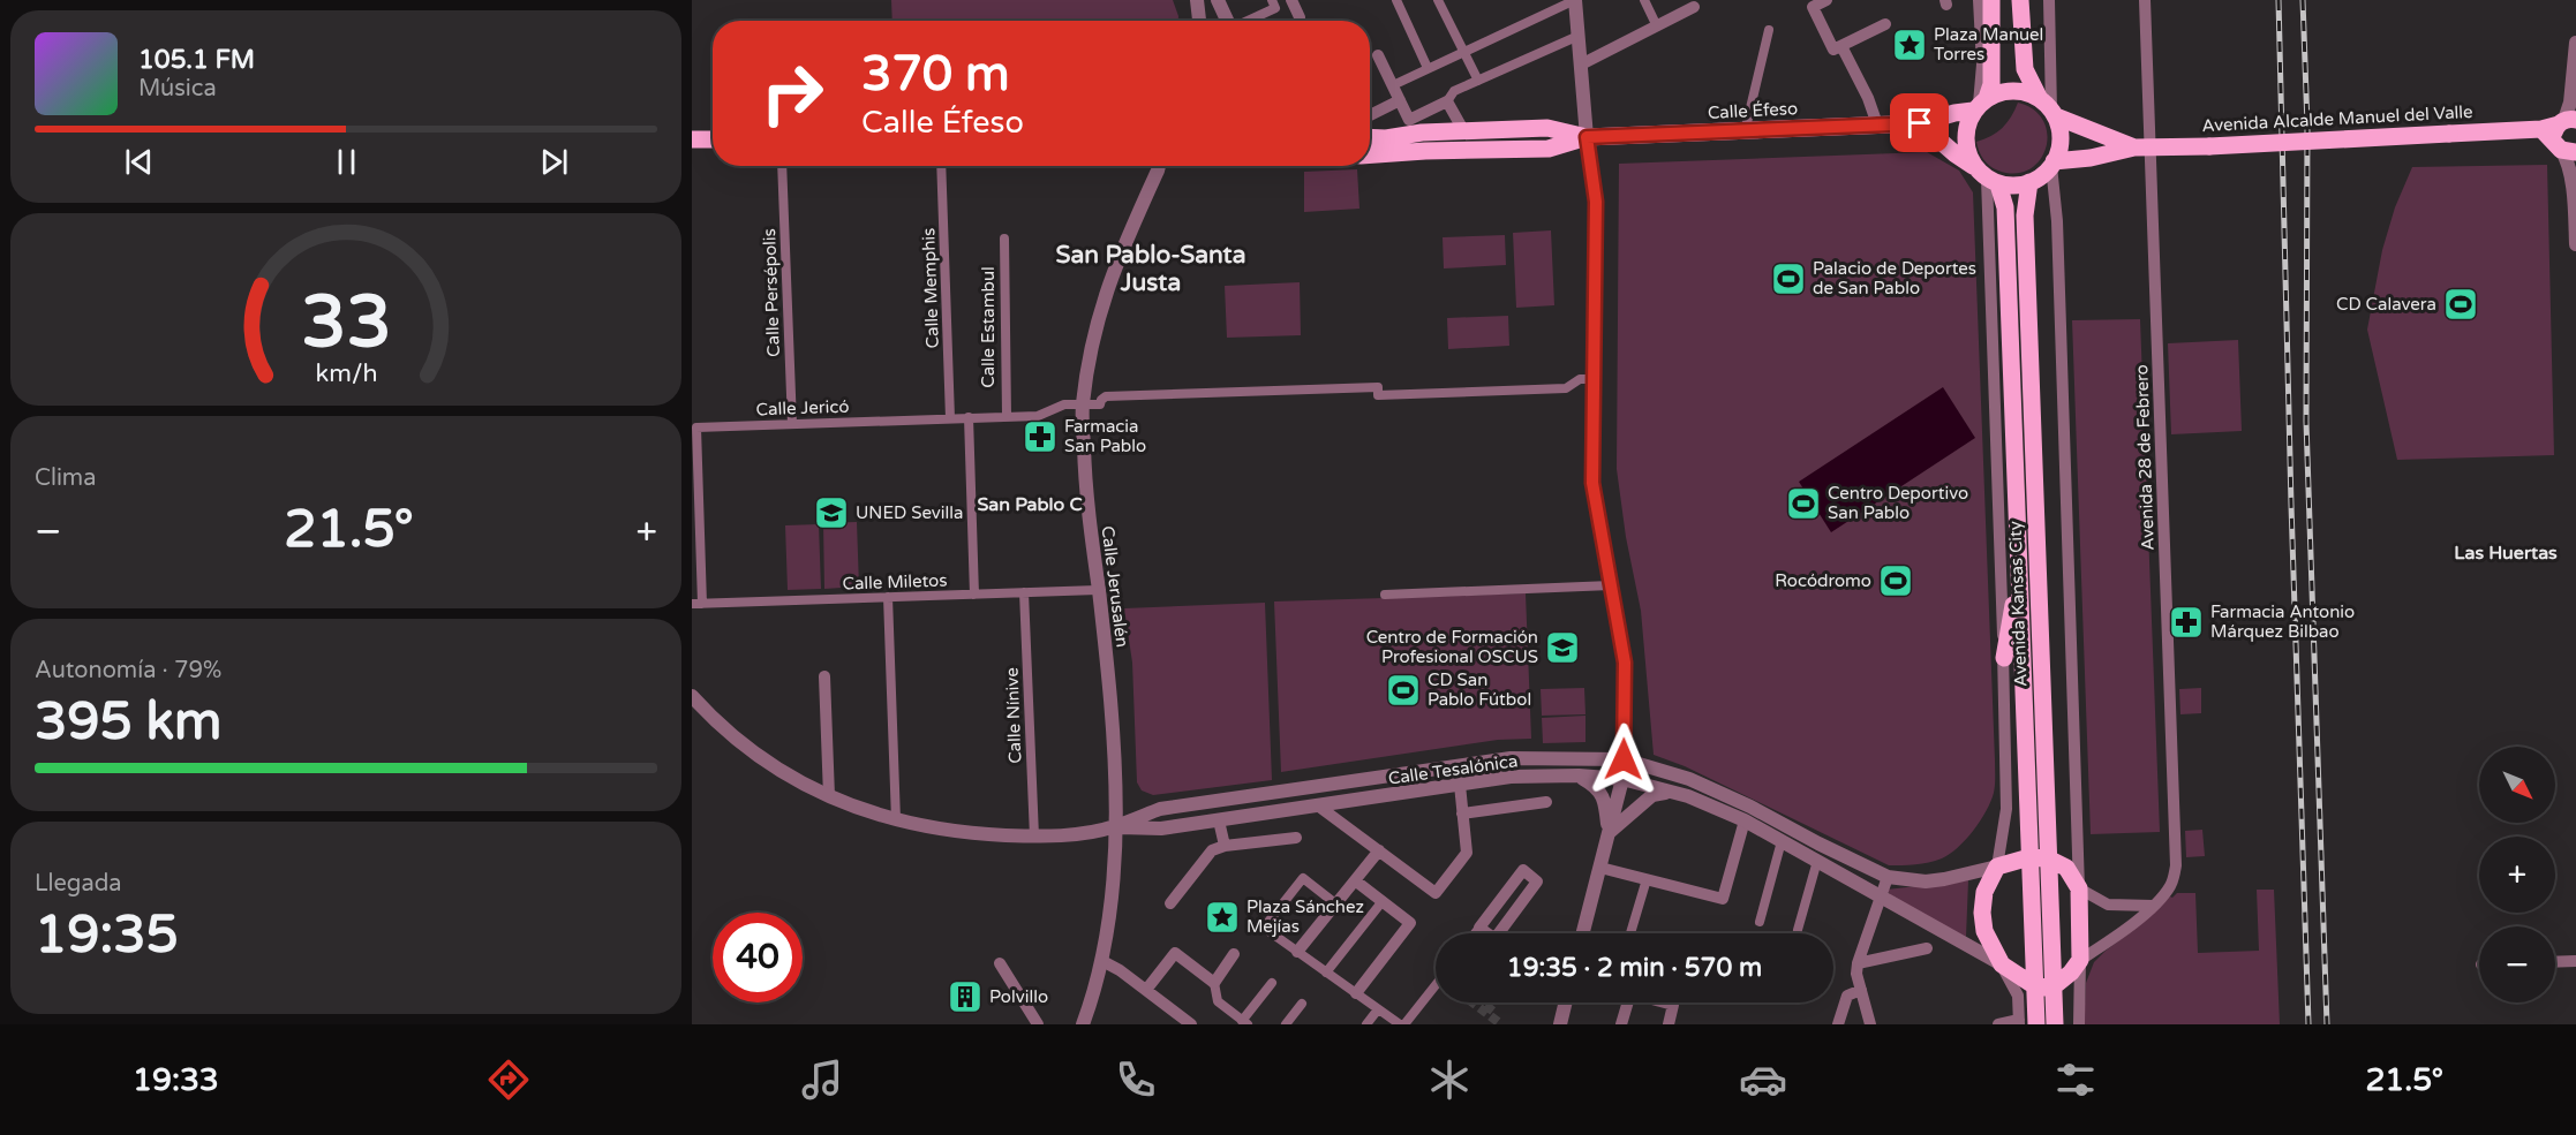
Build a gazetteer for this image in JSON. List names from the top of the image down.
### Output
{
  "streets": {
    "main road": ["Calle Éfeso", "Avenida Alcalde Manuel del Valle", "Avenida Kansas City"],
    "street": [
      "Calle Memphis",
      "Calle Persépolis",
      "Calle Estambul",
      "Calle Jericó",
      "Avenida 28 de Febrero",
      "Calle Miletos",
      "Calle Jerusalén",
      "Calle Nínive",
      "Calle Tesalónica"
    ]
  },
  "crossings": [
    ["Calle Éfeso", "Avenida Alcalde Manuel del Valle"],
    ["Calle Éfeso", "Avenida Kansas City"],
    ["Avenida Alcalde Manuel del Valle", "Avenida 28 de Febrero"],
    ["Avenida Alcalde Manuel del Valle", "Avenida Kansas City"],
    ["Calle Memphis", "Calle Jericó"],
    ["Calle Persépolis", "Calle Jericó"],
    ["Calle Estambul", "Calle Jericó"],
    ["Calle Jericó", "Calle Miletos"],
    ["Calle Jericó", "Calle Jerusalén"],
    ["Calle Miletos", "Calle Jerusalén"],
    ["Calle Miletos", "Calle Nínive"],
    ["Calle Jerusalén", "Calle Tesalónica"],
    ["Avenida Kansas City", "Calle Tesalónica"],
    ["Calle Nínive", "Calle Tesalónica"]
  ],
  "districts": ["San Pablo-Santa Justa", "San Pablo C", "Las Huertas"],
  "places": {
    "place": ["Plaza Manuel Torres", "Plaza Sánchez Mejías"],
    "sports": [
      "Palacio de Deportes de San Pablo",
      "CD Calavera",
      "Centro Deportivo San Pablo",
      "Rocódromo",
      "CD San Pablo Fútbol"
    ],
    "pharmacy": ["Farmacia San Pablo", "Farmacia Antonio Márquez Bilbao"],
    "school or university": ["UNED Sevilla", "Centro de Formación Profesional OSCUS"],
    "building": ["Polvillo"]
  },
  "north": "bottom right",
  "page": {
    "turn": ["370 m", "Calle Éfeso"],
    "song": ["105.1 FM", "Música"],
    "tile": [
      "Clima",
      ["Autonomía · 79%", "395 km"],
      ["Llegada", "19:35"]
    ],
    "heat": ["−", "21.5°", "+"],
    "map_buttons": ["+", "−"],
    "limit": "40",
    "trip": "19:35 · 2 min · 570 m",
    "tabs": ["19:33", "21.5°"],
    "gauge": ["33", "km/h"]
  }
}
